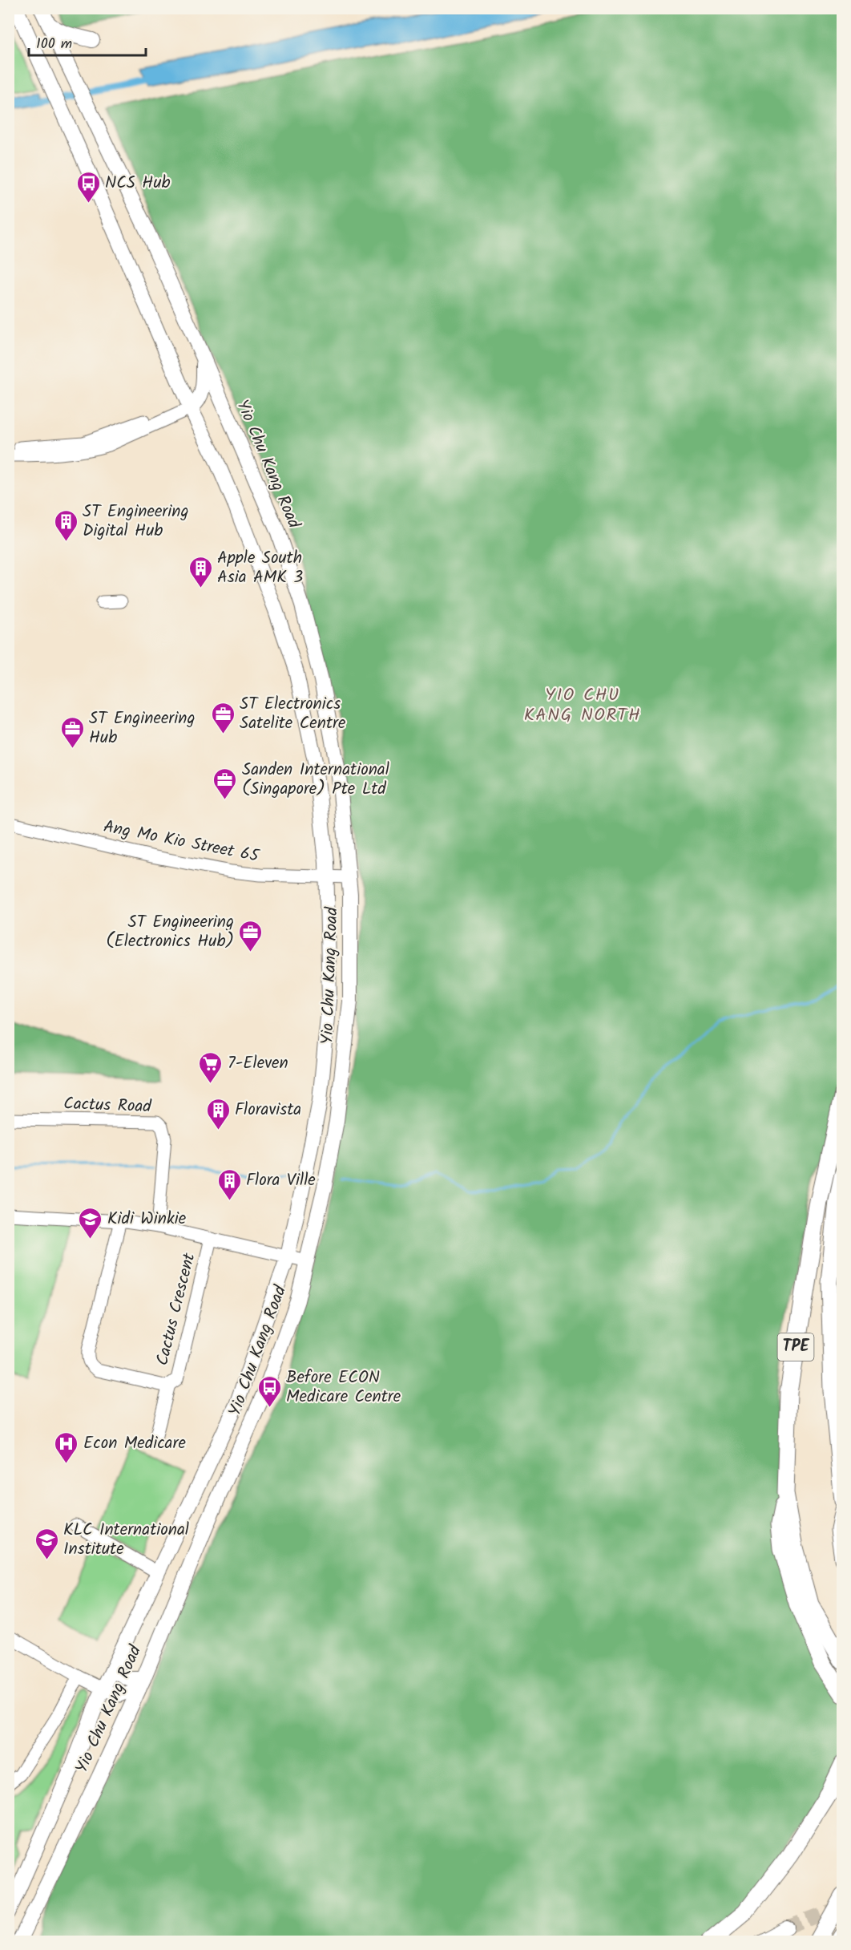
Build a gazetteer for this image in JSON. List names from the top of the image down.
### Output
{
  "streets": {
    "highway": ["TPE"],
    "main road": ["Yio Chu Kang Road"],
    "street": ["Ang Mo Kio Street 65", "Cactus Road", "Cactus Crescent"]
  },
  "crossings": [
    ["Yio Chu Kang Road", "Ang Mo Kio Street 65"]
  ],
  "districts": ["YIO CHU KANG NORTH"],
  "places": {
    "bus stop": ["NCS Hub", "Before ECON Medicare Centre"],
    "building": [
      "ST Engineering Digital Hub",
      "Apple South Asia AMK 3",
      "Floravista",
      "Flora Ville"
    ],
    "office": [
      "ST Electronics Satelite Centre",
      "ST Engineering Hub",
      "Sanden International (Singapore) Pte Ltd",
      "ST Engineering (Electronics Hub)"
    ],
    "supermarket": ["7-Eleven"],
    "school or university": ["Kidi Winkie", "KLC International Institute"],
    "hospital": ["Econ Medicare"]
  },
  "scale_bar": "100 m"
}
